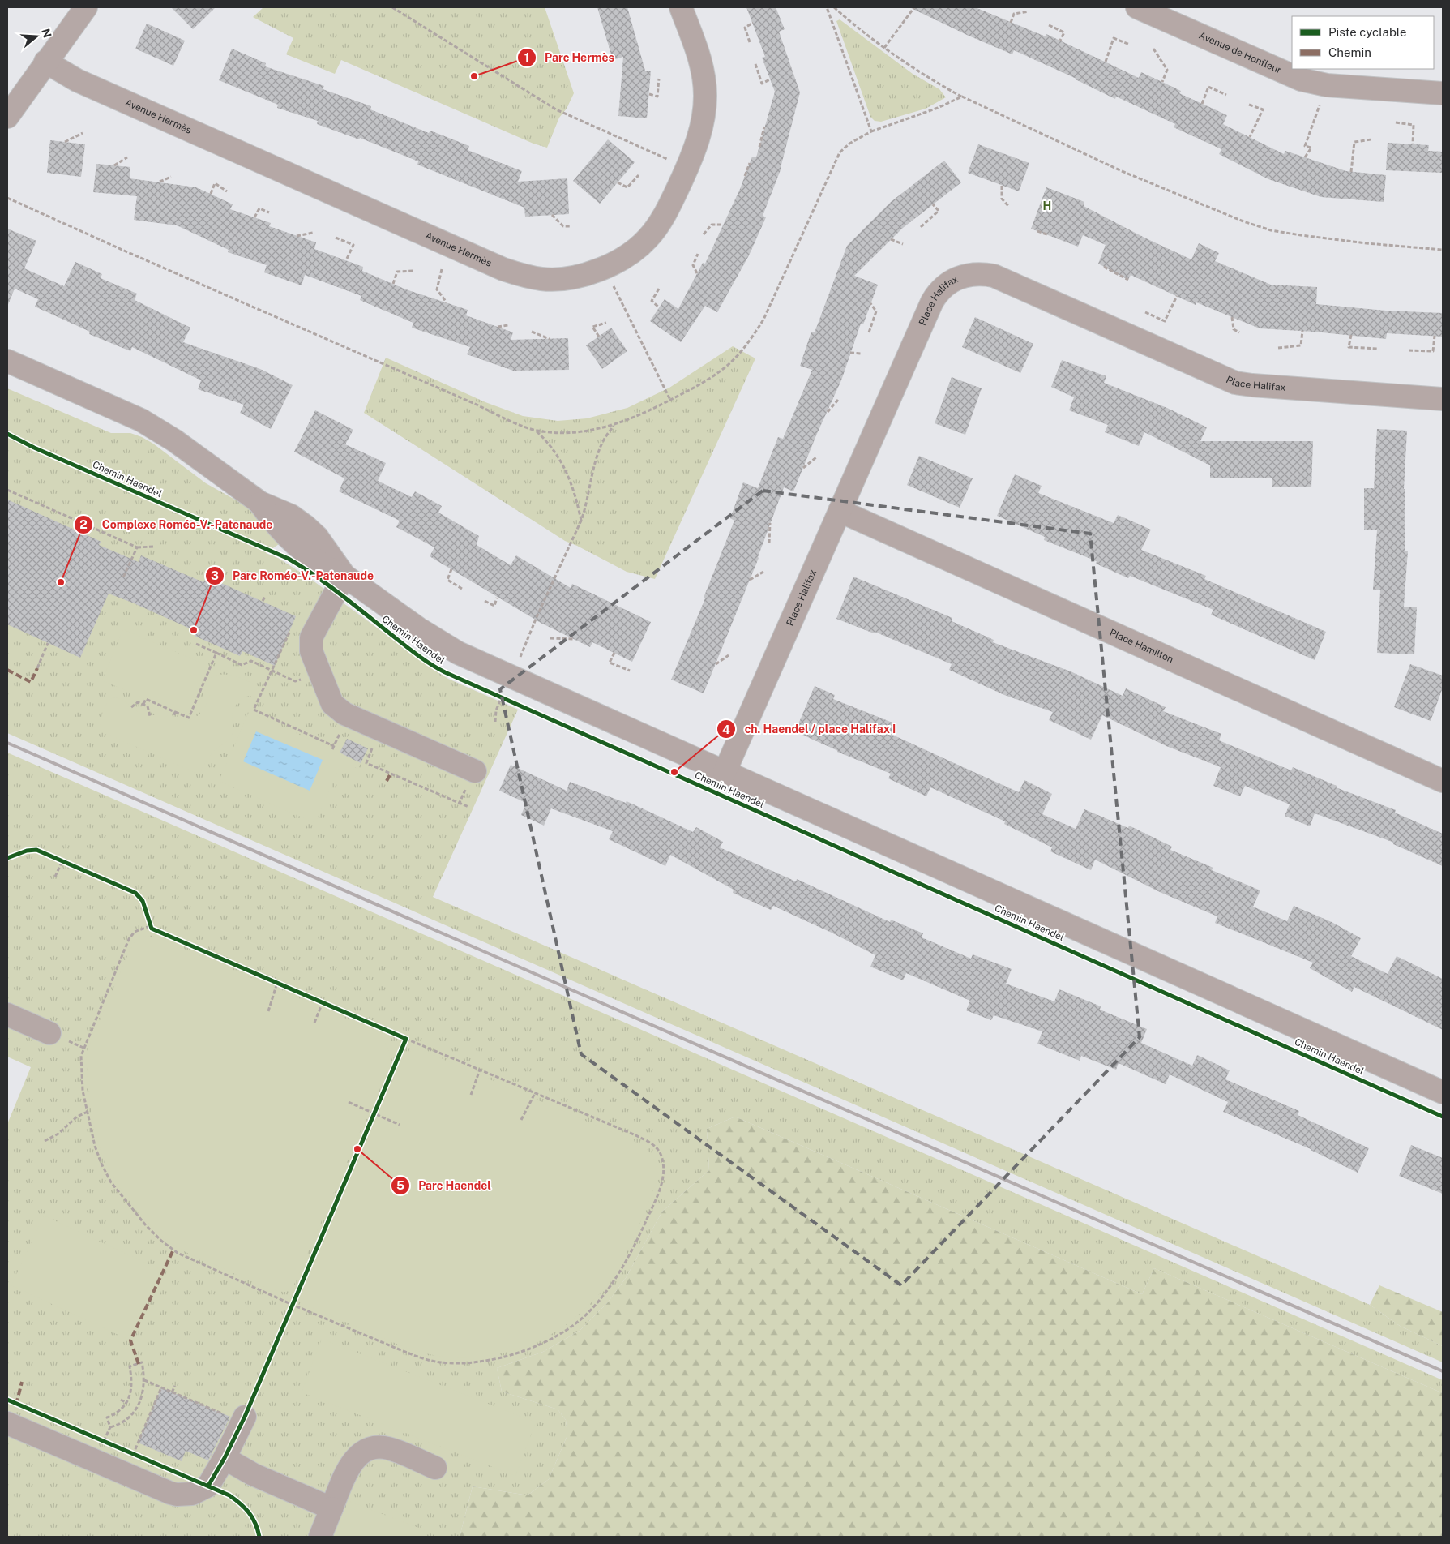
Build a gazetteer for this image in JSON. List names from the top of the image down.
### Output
{
  "streets": {
    "street": [
      "Avenue de Honfleur",
      "Avenue Hermès",
      "Place Halifax",
      "Chemin Haendel",
      "Place Hamilton"
    ]
  },
  "crossings": [
    ["Place Halifax", "Chemin Haendel"],
    ["Place Halifax", "Place Hamilton"]
  ],
  "districts": ["H"],
  "places": [
    "Parc Hermès",
    "Complexe Roméo-V.-Patenaude",
    "Parc Roméo-V.-Patenaude",
    "ch. Haendel / place Halifax I",
    "Parc Haendel"
  ],
  "legend": ["Piste cyclable", "Chemin"],
  "north": "right"
}
